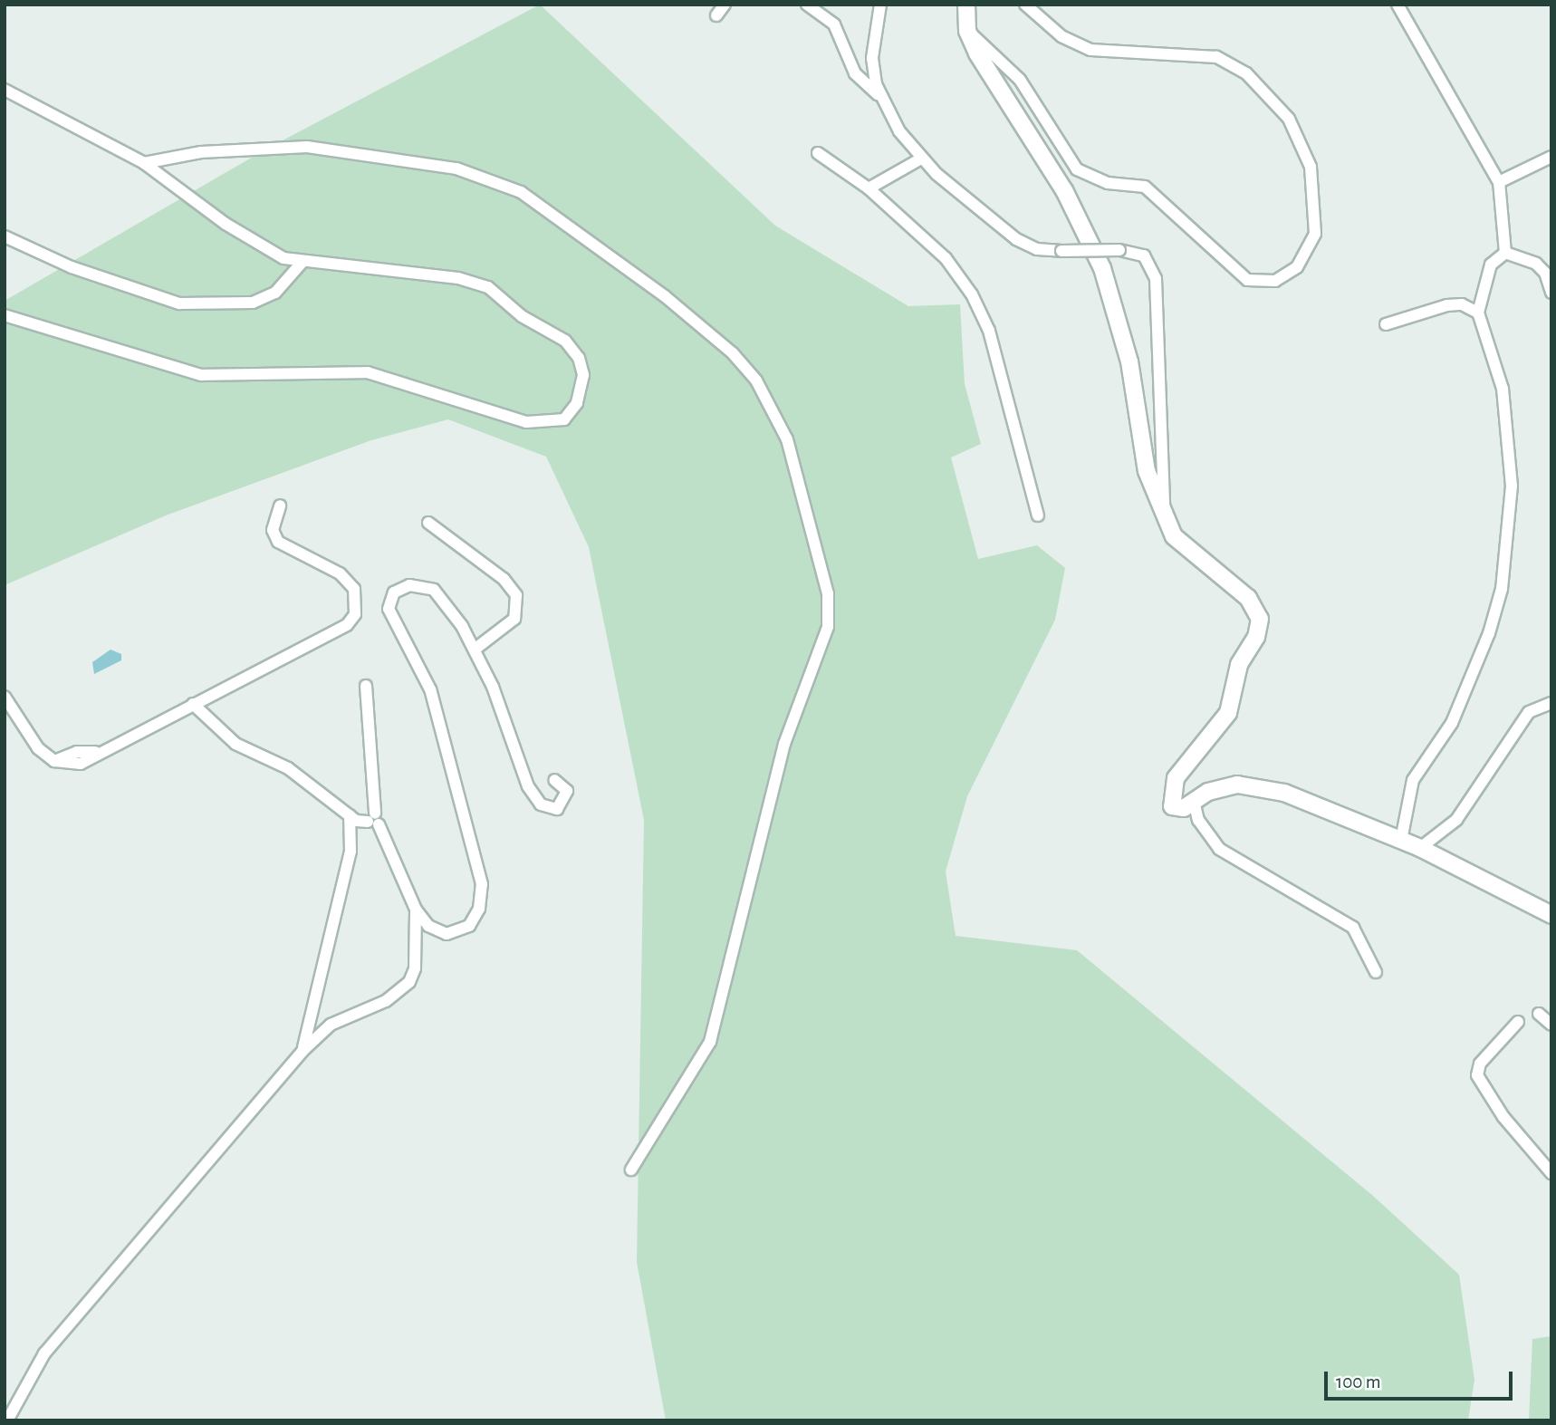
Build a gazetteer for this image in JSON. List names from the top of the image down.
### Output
{
  "scale_bar": "100 m"
}
